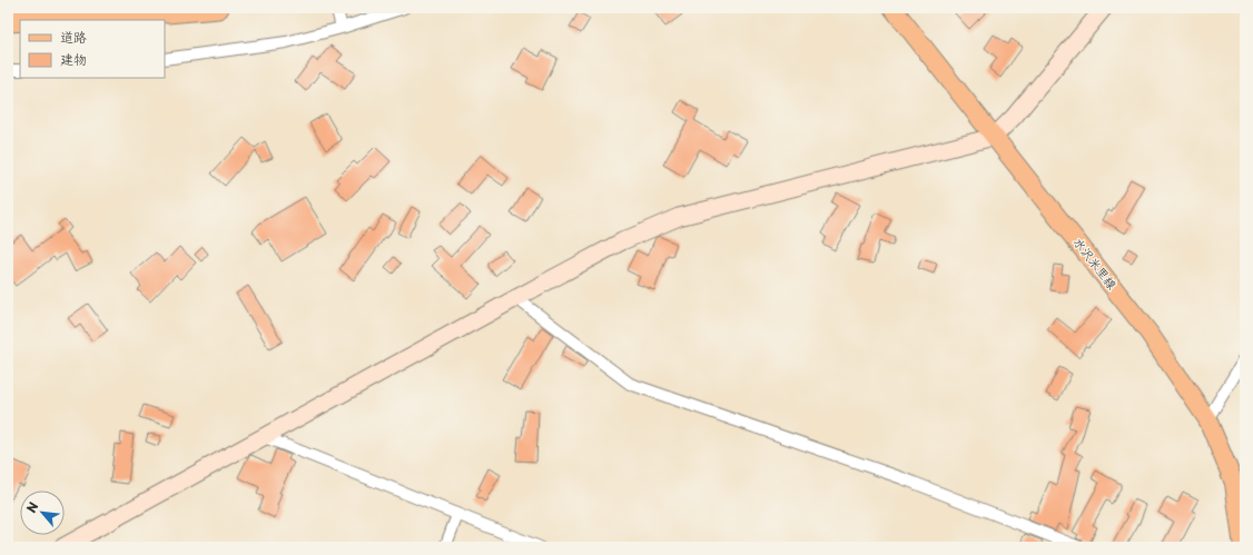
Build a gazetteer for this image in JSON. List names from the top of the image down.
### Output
{
  "streets": {
    "main road": ["水沢米里線"]
  },
  "legend": ["道路", "建物"],
  "north": "top left"
}
